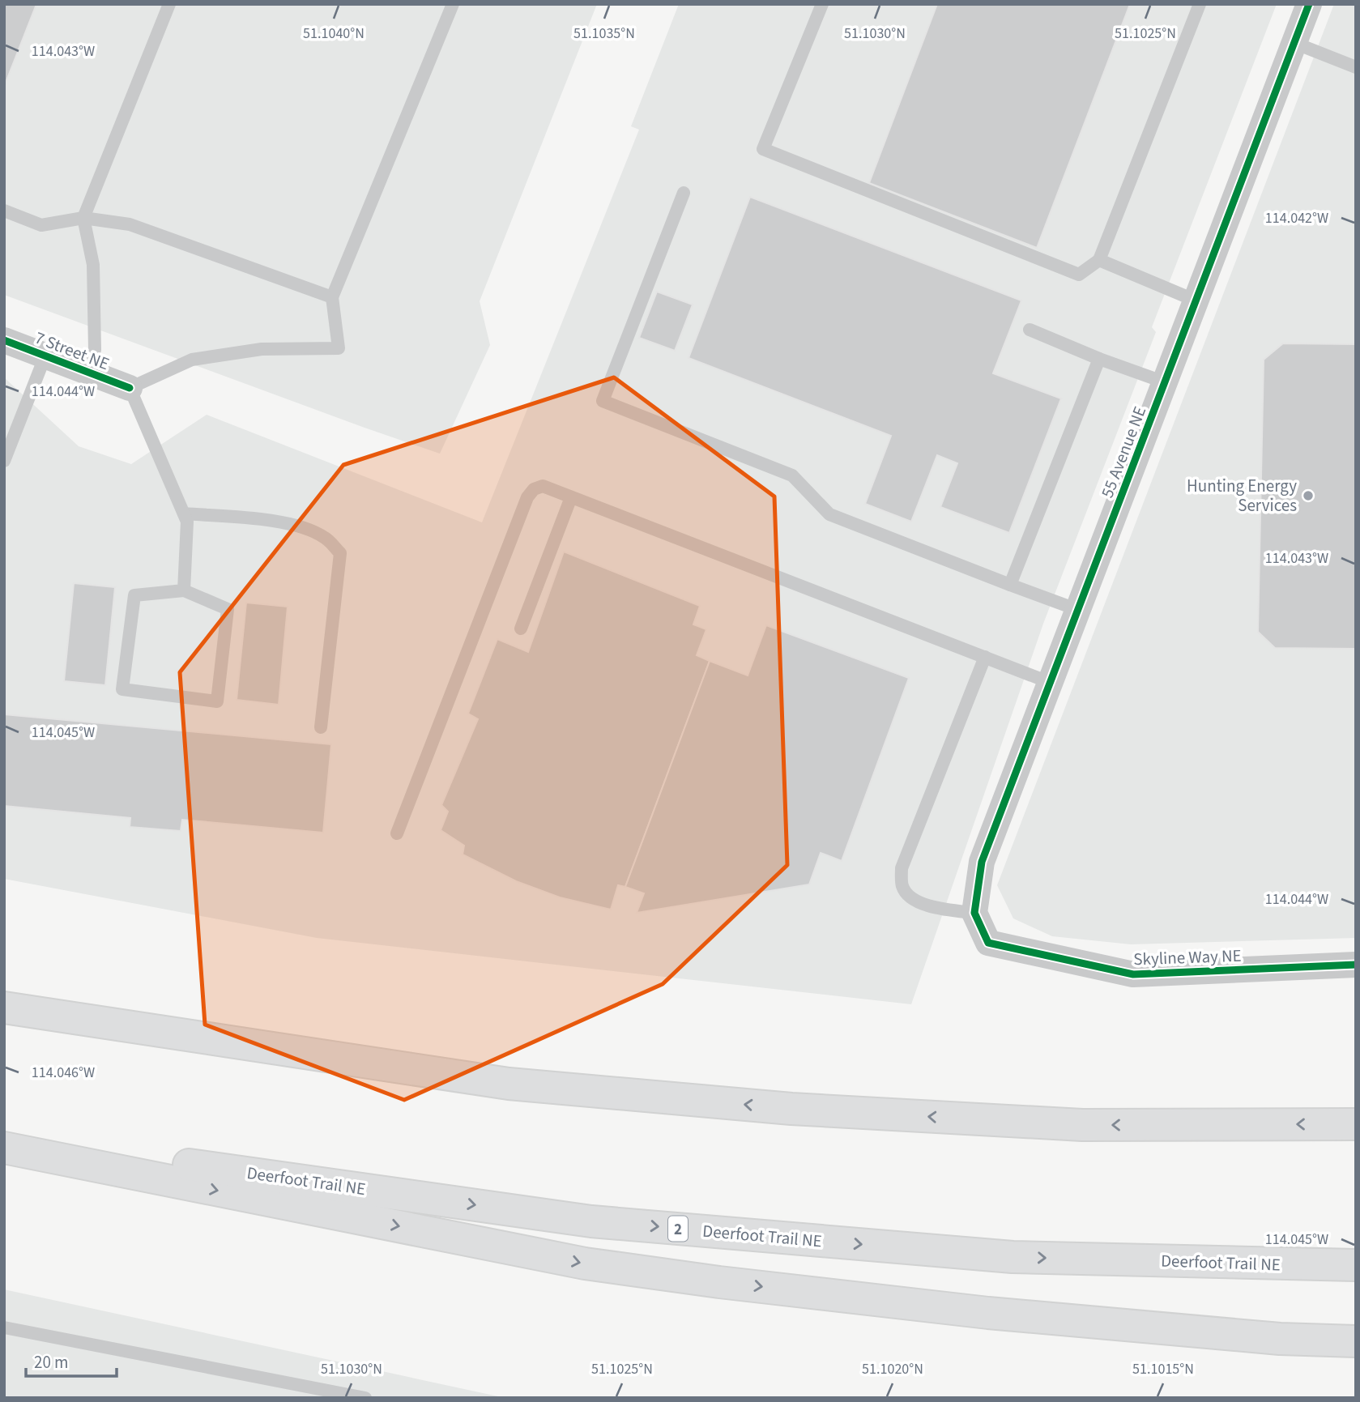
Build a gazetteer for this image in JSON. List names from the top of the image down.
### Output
{
  "streets": {
    "highway": ["Deerfoot Trail NE", "2"],
    "street": ["7 Street NE", "55 Avenue NE", "Skyline Way NE"]
  },
  "crossings": [
    ["55 Avenue NE", "Skyline Way NE"]
  ],
  "places": ["Hunting Energy Services"],
  "scale_bar": "20 m",
  "coordinates": [
    "51.1040°N",
    "51.1035°N",
    "51.1030°N",
    "51.1025°N",
    "114.043°W",
    "114.042°W",
    "114.044°W",
    "114.045°W",
    "114.046°W",
    "51.1020°N",
    "51.1015°N"
  ]
}
